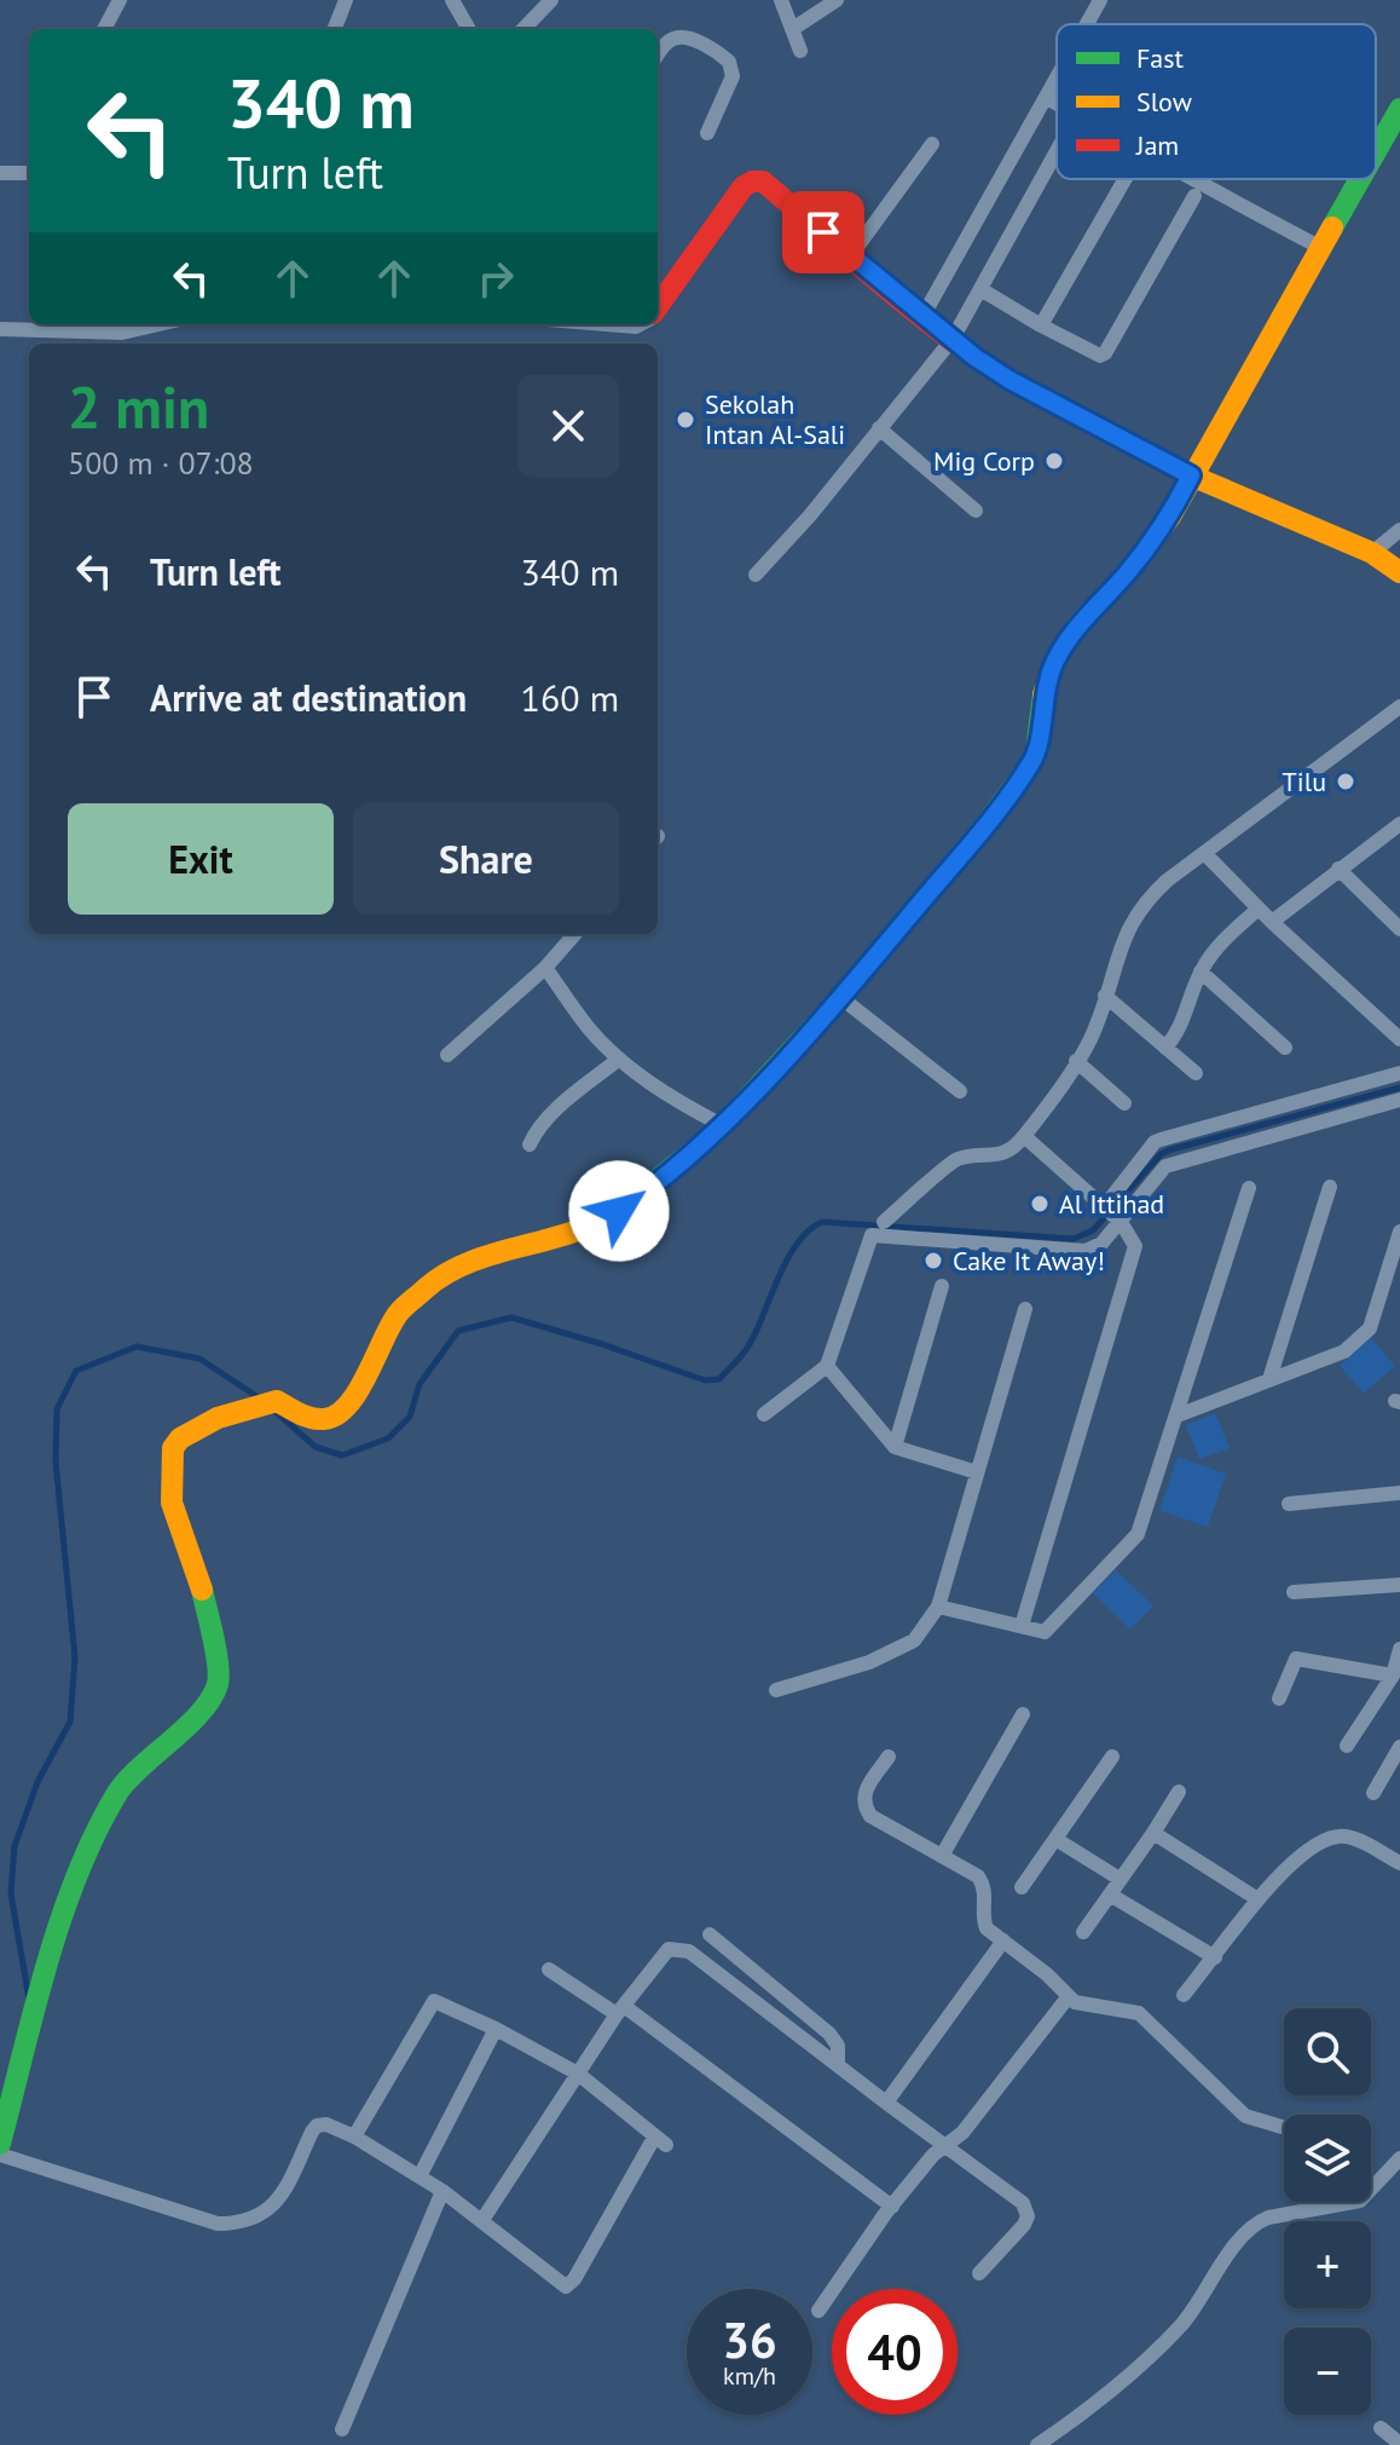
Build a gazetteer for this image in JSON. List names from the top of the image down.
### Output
{
  "places": [
    "Sekolah Intan Al-Sali",
    "Mig Corp",
    "Tilu",
    "Al Ittihad",
    "Cake It Away!"
  ],
  "legend": ["Fast", "Slow", "Jam"],
  "page": {
    "turn": ["340 m", "Turn left"],
    "heading": ["2 min", "500 m · 07:08"],
    "list": [
      {
        "name": "Turn left",
        "value": "340 m"
      },
      {
        "name": "Arrive at destination",
        "value": "160 m"
      }
    ],
    "buttons": ["Exit", "Share"],
    "map_buttons": ["+", "−"],
    "speed": "36 km/h",
    "limit": "40"
  }
}
